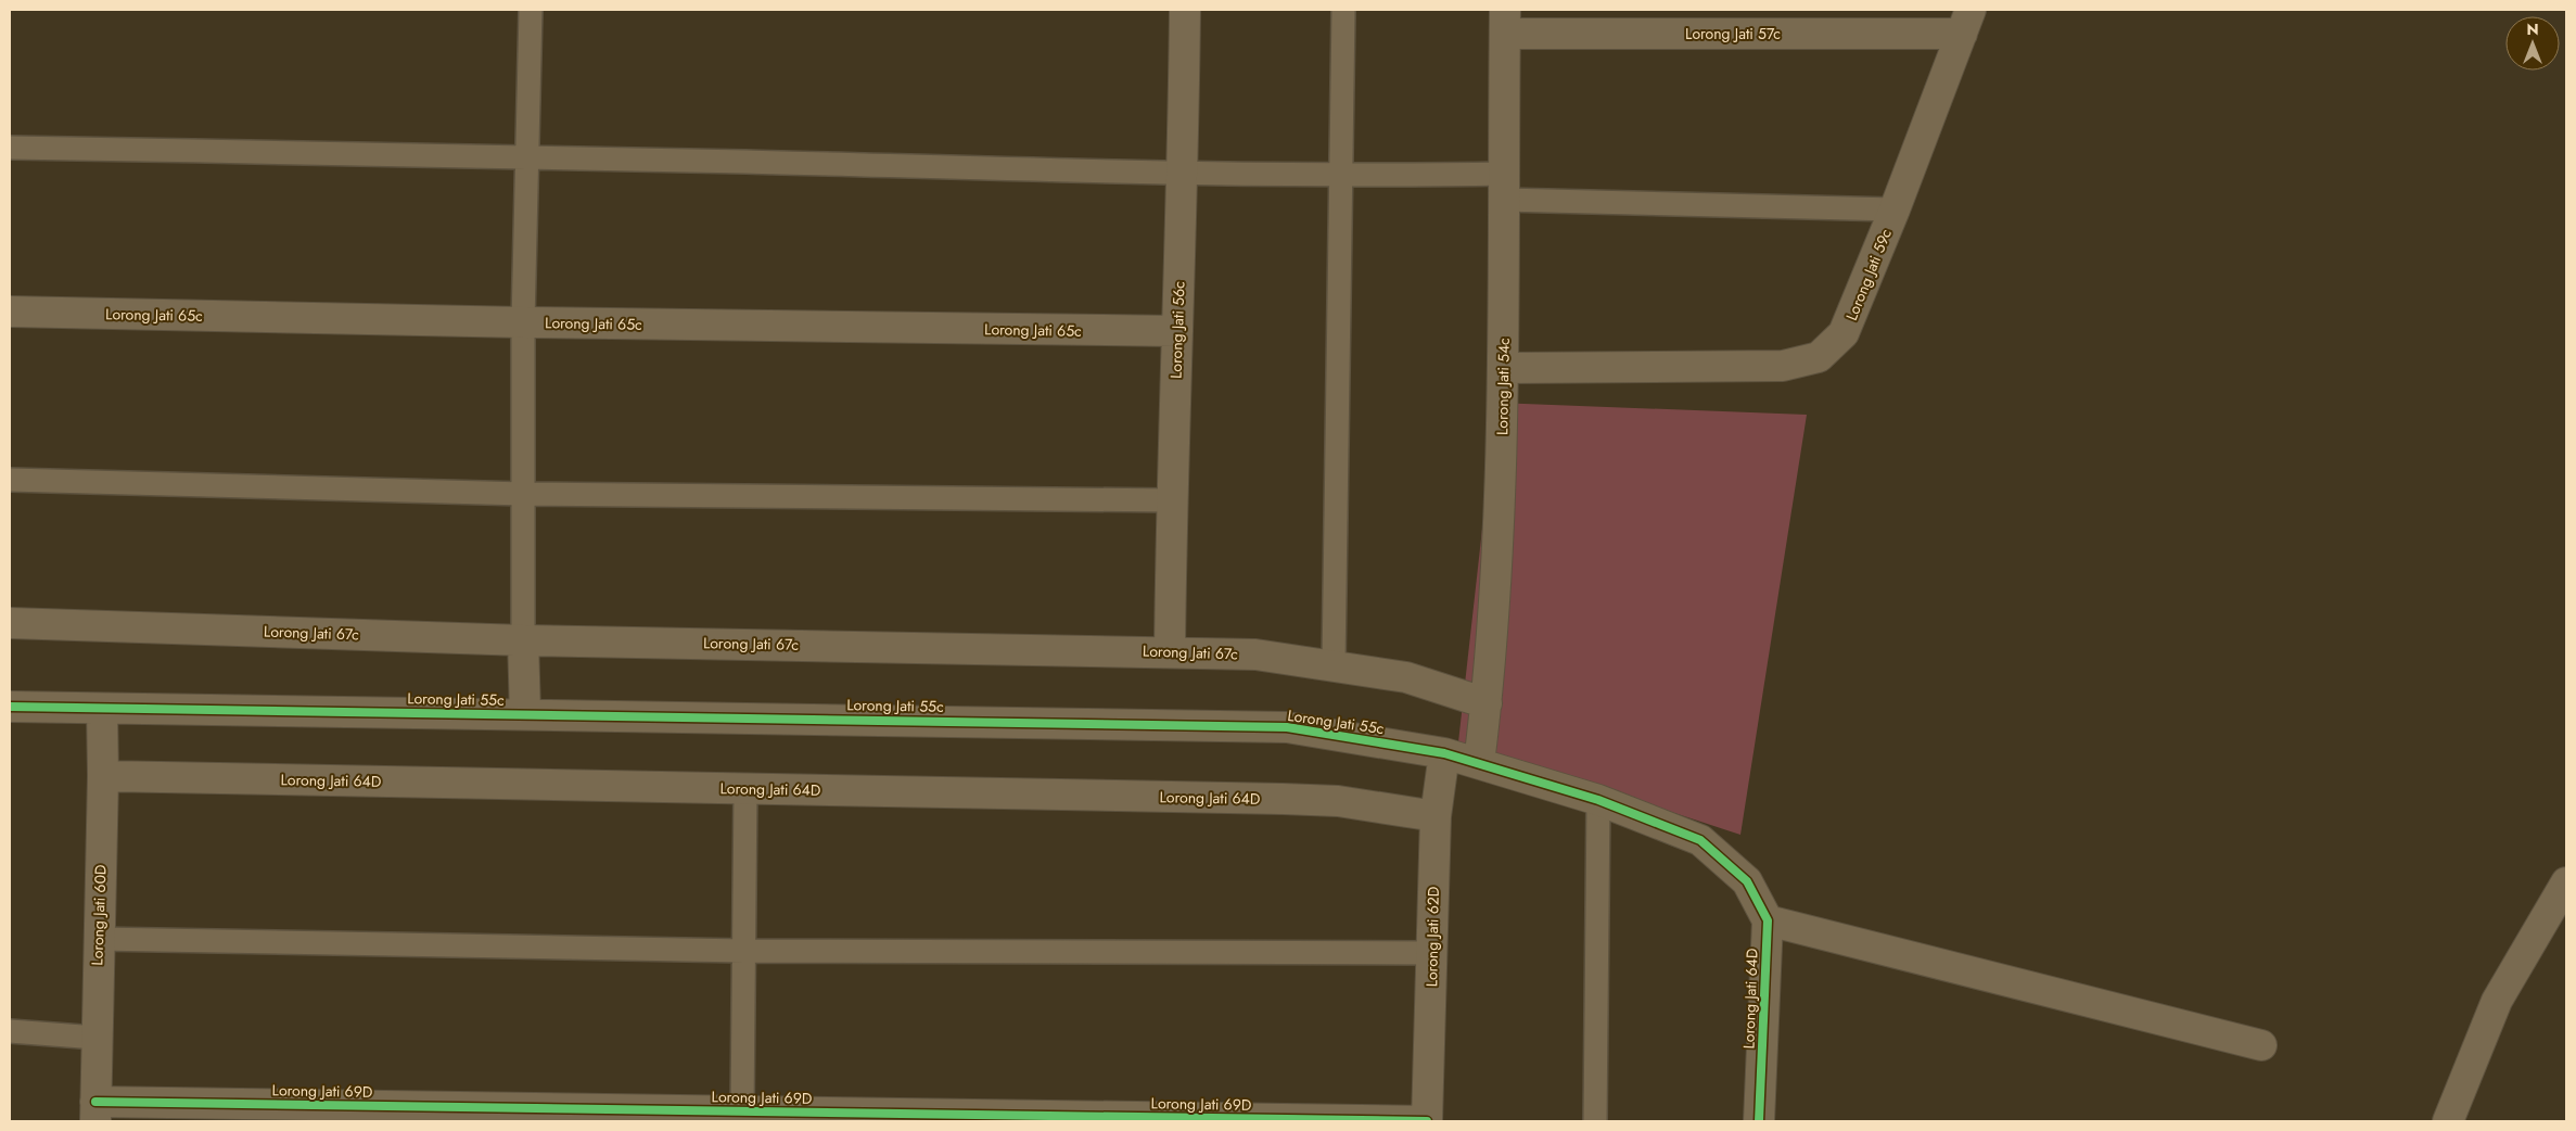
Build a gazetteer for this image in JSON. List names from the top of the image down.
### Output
{
  "streets": {
    "street": [
      "Lorong Jati 57c",
      "Lorong Jati 59c",
      "Lorong Jati 65c",
      "Lorong Jati 56c",
      "Lorong Jati 54c",
      "Lorong Jati 67c",
      "Lorong Jati 55c",
      "Lorong Jati 64D",
      "Lorong Jati 60D",
      "Lorong Jati 62D",
      "Lorong Jati 69D"
    ]
  },
  "crossings": [
    ["Lorong Jati 57c", "Lorong Jati 59c"],
    ["Lorong Jati 57c", "Lorong Jati 54c"],
    ["Lorong Jati 59c", "Lorong Jati 54c"],
    ["Lorong Jati 65c", "Lorong Jati 56c"],
    ["Lorong Jati 56c", "Lorong Jati 67c"],
    ["Lorong Jati 54c", "Lorong Jati 67c"],
    ["Lorong Jati 54c", "Lorong Jati 55c"],
    ["Lorong Jati 55c", "Lorong Jati 64D"],
    ["Lorong Jati 55c", "Lorong Jati 60D"],
    ["Lorong Jati 55c", "Lorong Jati 62D"],
    ["Lorong Jati 64D", "Lorong Jati 60D"],
    ["Lorong Jati 64D", "Lorong Jati 62D"],
    ["Lorong Jati 60D", "Lorong Jati 69D"],
    ["Lorong Jati 62D", "Lorong Jati 69D"]
  ],
  "north": "top"
}
